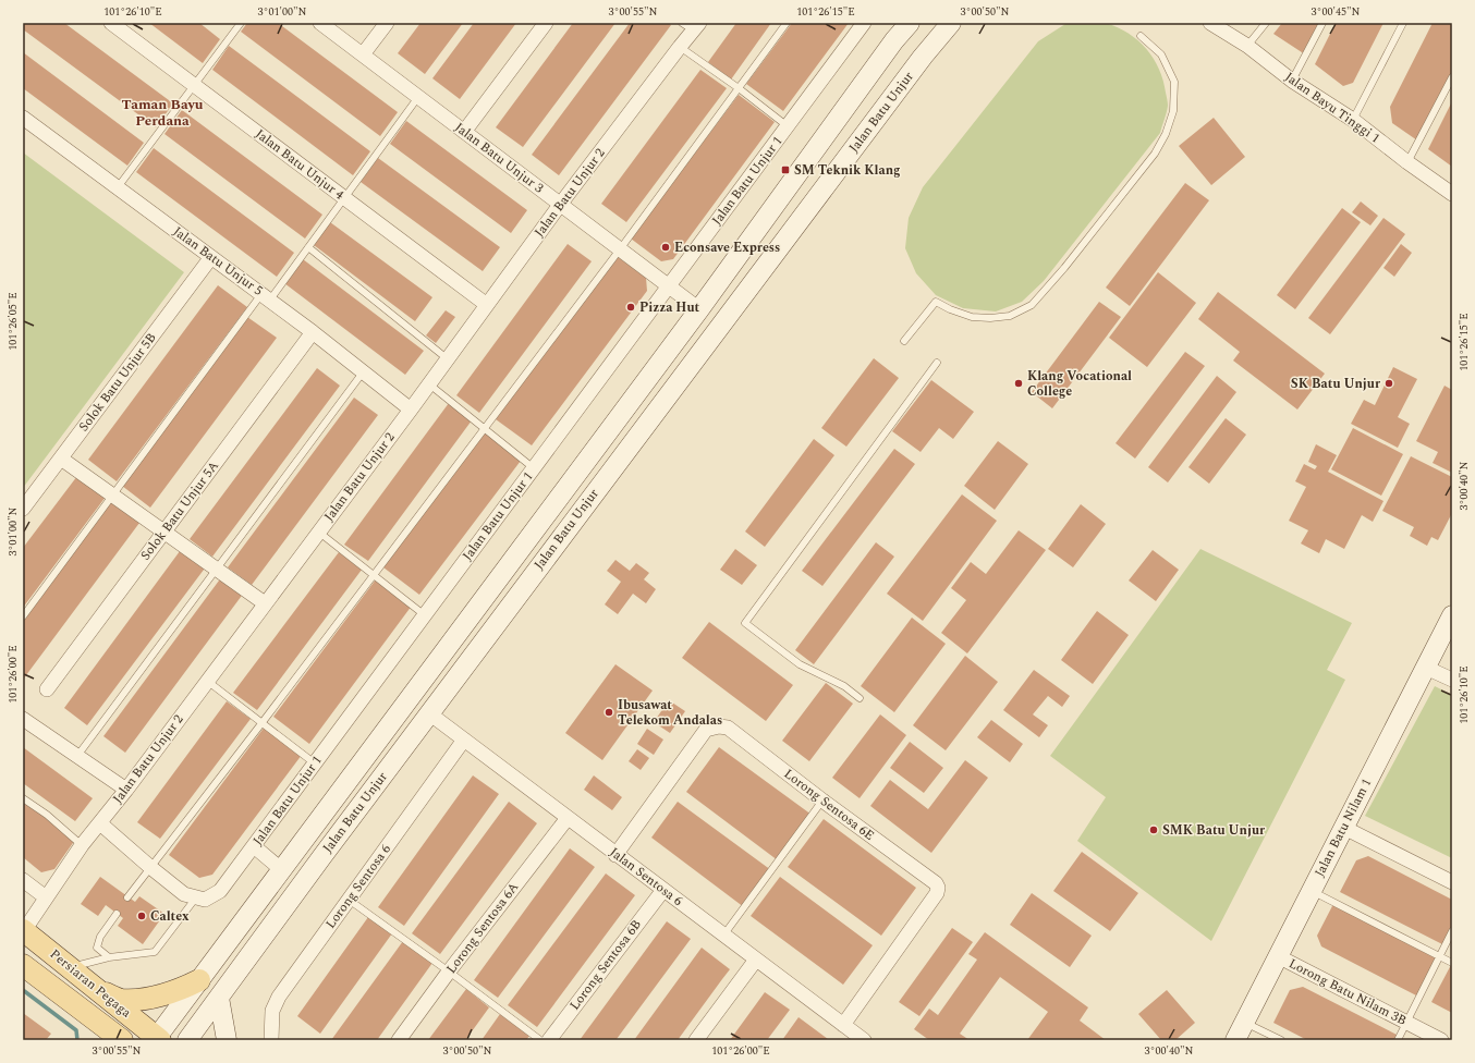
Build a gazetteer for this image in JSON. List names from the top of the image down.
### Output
{
  "streets": {
    "main road": ["Jalan Batu Unjur", "Jalan Batu Nilam 1", "Persiaran Pegaga"],
    "street": [
      "Jalan Bayu Tinggi 1",
      "Jalan Batu Unjur 3",
      "Jalan Batu Unjur 4",
      "Jalan Batu Unjur 1",
      "Jalan Batu Unjur 2",
      "Jalan Batu Unjur 5",
      "Solok Batu Unjur 5B",
      "Solok Batu Unjur 5A",
      "Lorong Sentosa 6E",
      "Jalan Sentosa 6",
      "Lorong Sentosa 6",
      "Lorong Sentosa 6A",
      "Lorong Sentosa 6B",
      "Lorong Batu Nilam 3B"
    ]
  },
  "crossings": [
    ["Jalan Batu Unjur", "Jalan Batu Unjur 3"],
    ["Jalan Batu Unjur", "Jalan Sentosa 6"],
    ["Jalan Batu Unjur", "Persiaran Pegaga"],
    ["Jalan Batu Unjur 3", "Jalan Batu Unjur 1"],
    ["Jalan Batu Unjur 3", "Jalan Batu Unjur 2"],
    ["Jalan Batu Unjur 4", "Jalan Batu Unjur 2"],
    ["Jalan Batu Unjur 2", "Jalan Batu Unjur 5"],
    ["Jalan Batu Unjur 2", "Persiaran Pegaga"],
    ["Jalan Batu Unjur 5", "Solok Batu Unjur 5B"],
    ["Jalan Batu Unjur 5", "Solok Batu Unjur 5A"],
    ["Lorong Sentosa 6E", "Jalan Sentosa 6"],
    ["Jalan Batu Nilam 1", "Lorong Batu Nilam 3B"],
    ["Jalan Sentosa 6", "Lorong Sentosa 6"],
    ["Jalan Sentosa 6", "Lorong Sentosa 6A"],
    ["Jalan Sentosa 6", "Lorong Sentosa 6B"]
  ],
  "districts": ["Taman Bayu Perdana"],
  "places": {
    "transit": ["SM Teknik Klang"],
    "other": [
      "Econsave Express",
      "Pizza Hut",
      "Klang Vocational College",
      "SK Batu Unjur",
      "Ibusawat Telekom Andalas",
      "SMK Batu Unjur",
      "Caltex"
    ]
  },
  "coordinates": [
    "101°26'10\"E",
    "3°01'00\"N",
    "3°00'55\"N",
    "101°26'15\"E",
    "3°00'50\"N",
    "3°00'45\"N",
    "101°26'05\"E",
    "3°00'40\"N",
    "101°26'00\"E"
  ]
}
